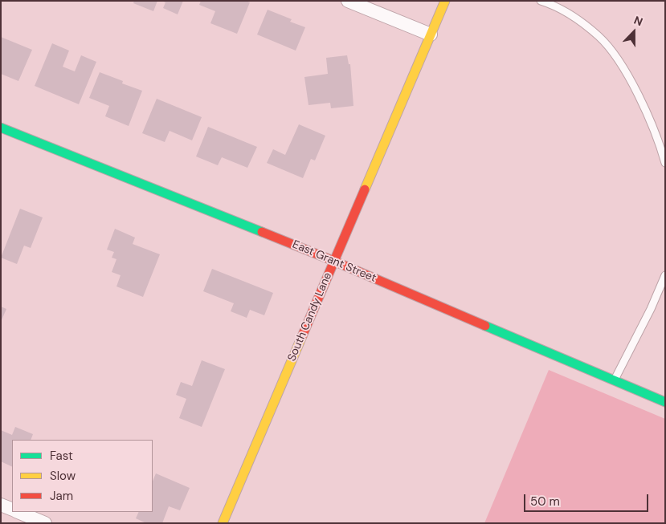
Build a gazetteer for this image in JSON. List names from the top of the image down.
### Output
{
  "streets": {
    "street": ["East Grant Street", "South Candy Lane"]
  },
  "crossings": [
    ["East Grant Street", "South Candy Lane"]
  ],
  "legend": ["Fast", "Slow", "Jam"],
  "scale_bar": "50 m",
  "north": "top"
}
